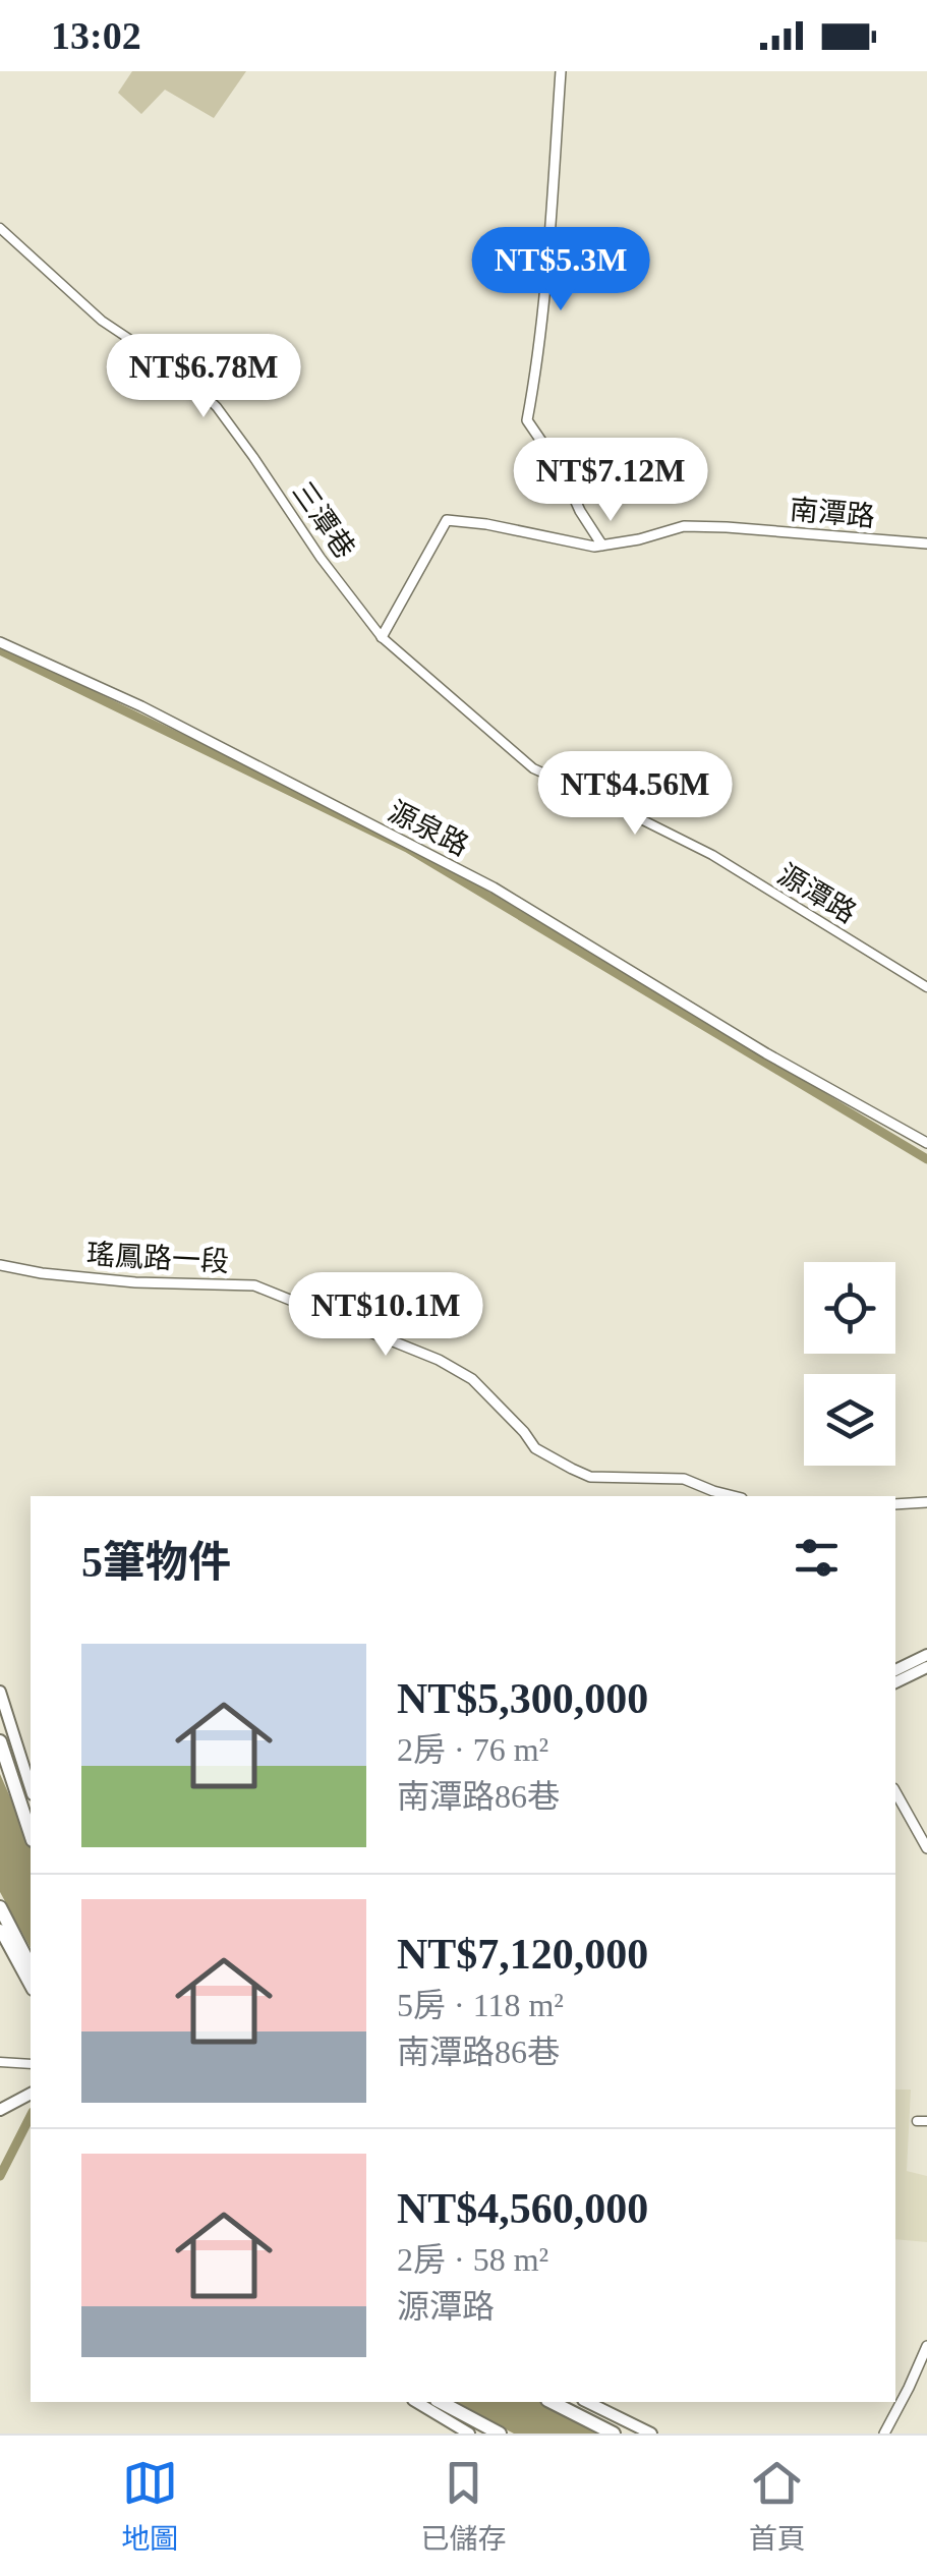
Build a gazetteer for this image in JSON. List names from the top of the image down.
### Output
{
  "streets": {
    "street": [
      "南潭路",
      "三潭巷",
      "源泉路",
      "源潭路",
      "瑤鳳路一段"
    ]
  },
  "crossings": [
    ["南潭路", "三潭巷"],
    ["南潭路", "源潭路"],
    ["三潭巷", "源潭路"]
  ],
  "page": {
    "status": "13:02",
    "price": [
      "NT$5.3M",
      "NT$6.78M",
      "NT$7.12M",
      "NT$4.56M",
      "NT$10.1M"
    ],
    "heading": "5筆物件",
    "list": [
      {
        "name": "NT$5,300,000",
        "note": "2房 · 76 m² · 南潭路86巷"
      },
      {
        "name": "NT$7,120,000",
        "note": "5房 · 118 m² · 南潭路86巷"
      },
      {
        "name": "NT$4,560,000",
        "note": "2房 · 58 m² · 源潭路"
      }
    ],
    "tabs": ["地圖", "已儲存", "首頁"]
  }
}
